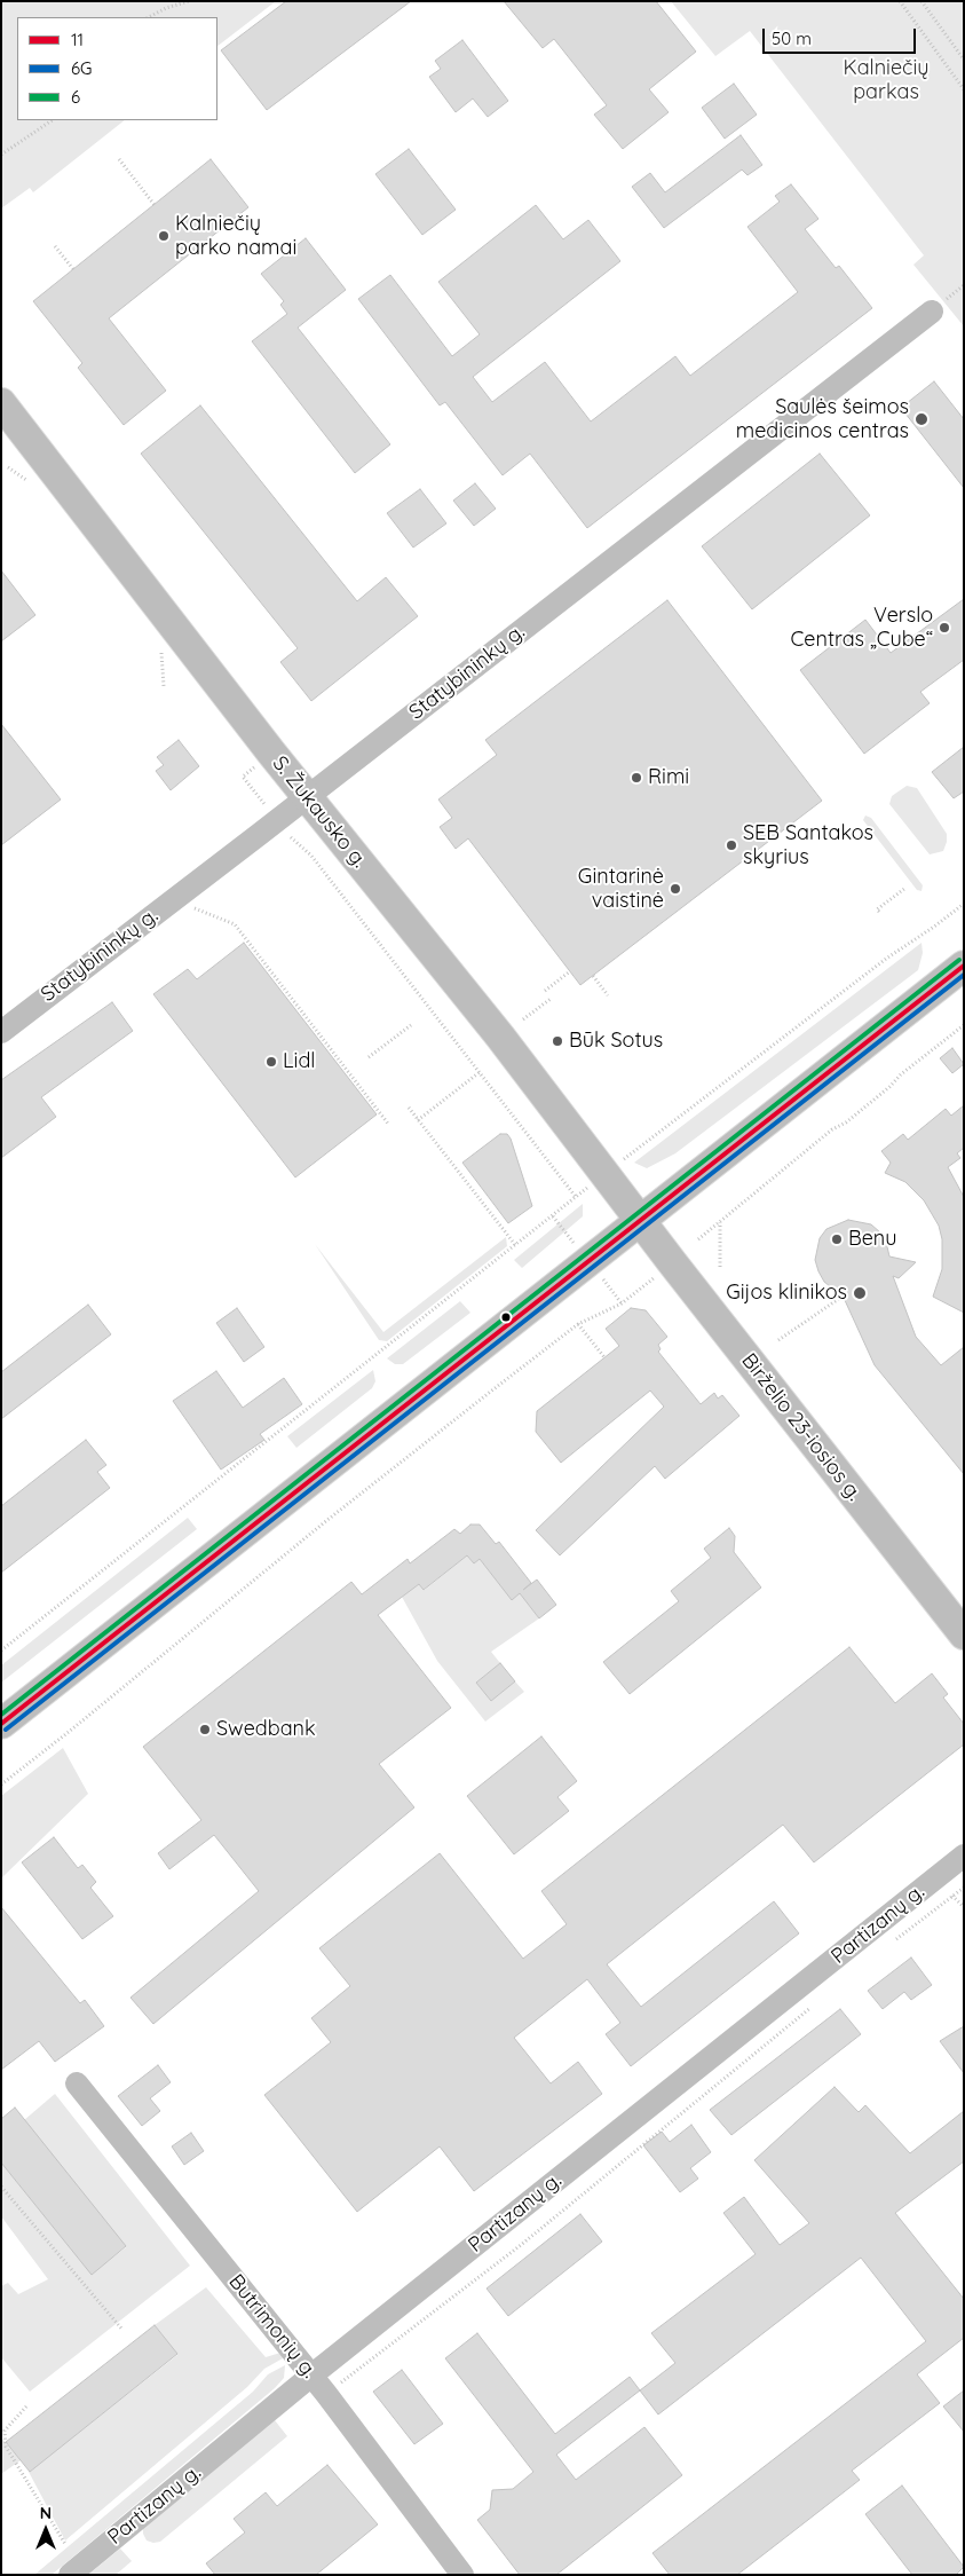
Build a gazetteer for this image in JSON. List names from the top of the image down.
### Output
{
  "streets": {
    "main road": ["S. Žukausko g.", "Birželio 23-iosios g."],
    "street": ["Statybininkų g.", "Partizanų g.", "Butrimonių g."]
  },
  "crossings": [
    ["Statybininkų g.", "S. Žukausko g."],
    ["S. Žukausko g.", "Birželio 23-iosios g."],
    ["Partizanų g.", "Butrimonių g."]
  ],
  "parks": ["Kalniečių parkas"],
  "places": [
    "Kalniečių parko namai",
    "Saulės šeimos medicinos centras",
    "Verslo Centras „Cube“",
    "Rimi",
    "SEB Santakos skyrius",
    "Gintarinė vaistinė",
    "Būk Sotus",
    "Lidl",
    "Benu",
    "Gijos klinikos",
    "Swedbank"
  ],
  "lines": ["transit line 6", "transit line 11", "transit line 6G"],
  "legend": ["11", "6G", "6"],
  "scale_bar": "50 m",
  "north": "top"
}
